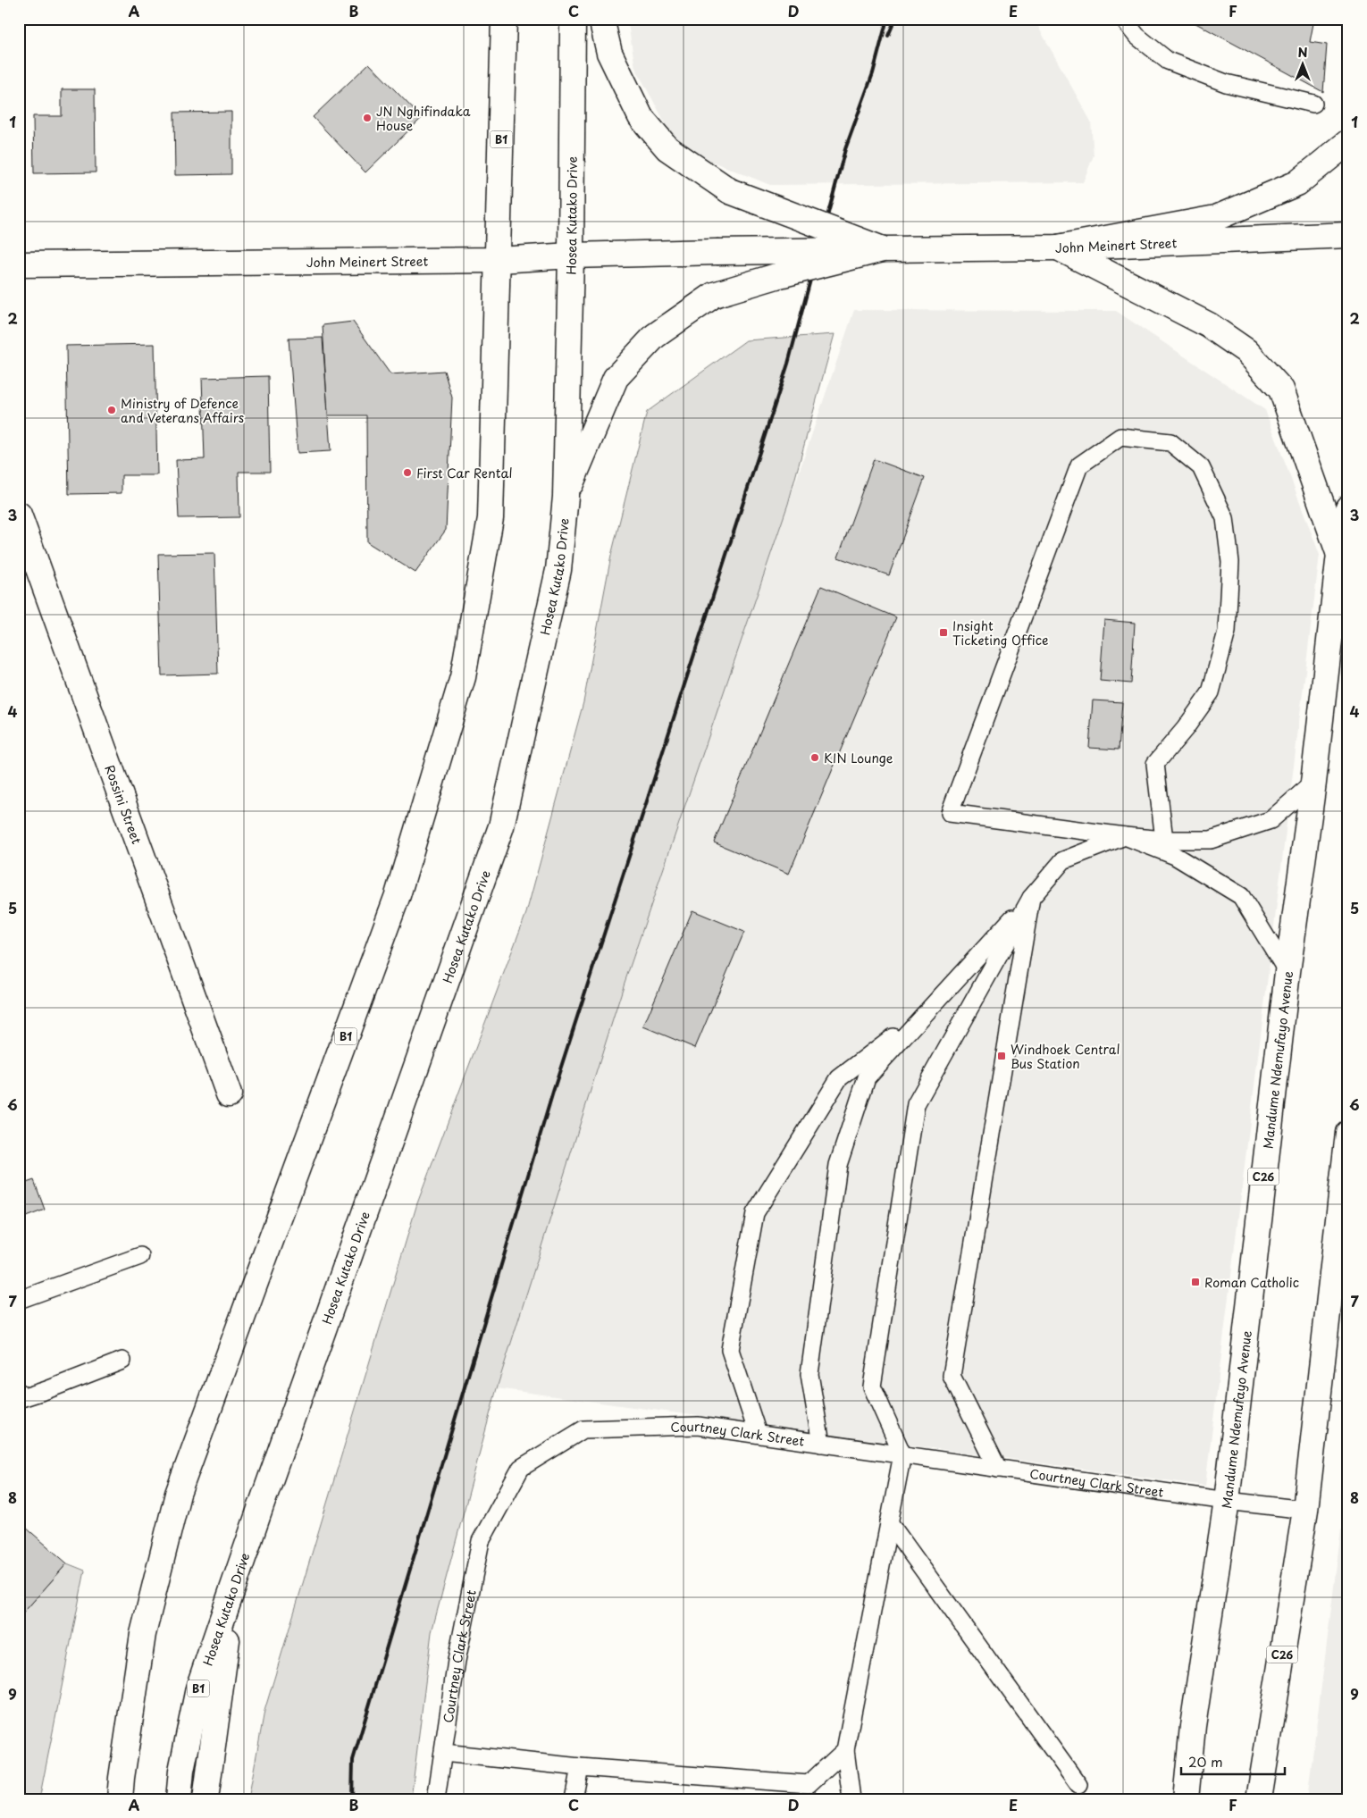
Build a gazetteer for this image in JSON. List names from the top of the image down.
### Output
{
  "streets": {
    "main road": [
      "B1",
      "Hosea Kutako Drive",
      "John Meinert Street",
      "Rossini Street",
      "Mandume Ndemufayo Avenue",
      "C26"
    ],
    "lane": ["Courtney Clark Street"]
  },
  "crossings": [
    ["B1", "John Meinert Street"],
    ["Hosea Kutako Drive", "John Meinert Street"],
    ["Mandume Ndemufayo Avenue", "Courtney Clark Street"],
    ["C26", "Courtney Clark Street"]
  ],
  "places": {
    "other": [
      "JN Nghifindaka House",
      "Ministry of Defence and Veterans Affairs",
      "First Car Rental",
      "KIN Lounge"
    ],
    "transit": ["Insight Ticketing Office", "Windhoek Central Bus Station", "Roman Catholic"]
  },
  "scale_bar": "20 m",
  "north": "top",
  "grid": {
    "columns": [
      "A",
      "B",
      "C",
      "D",
      "E",
      "F"
    ],
    "rows": [
      "1",
      "2",
      "3",
      "4",
      "5",
      "6",
      "7",
      "8",
      "9"
    ]
  }
}
